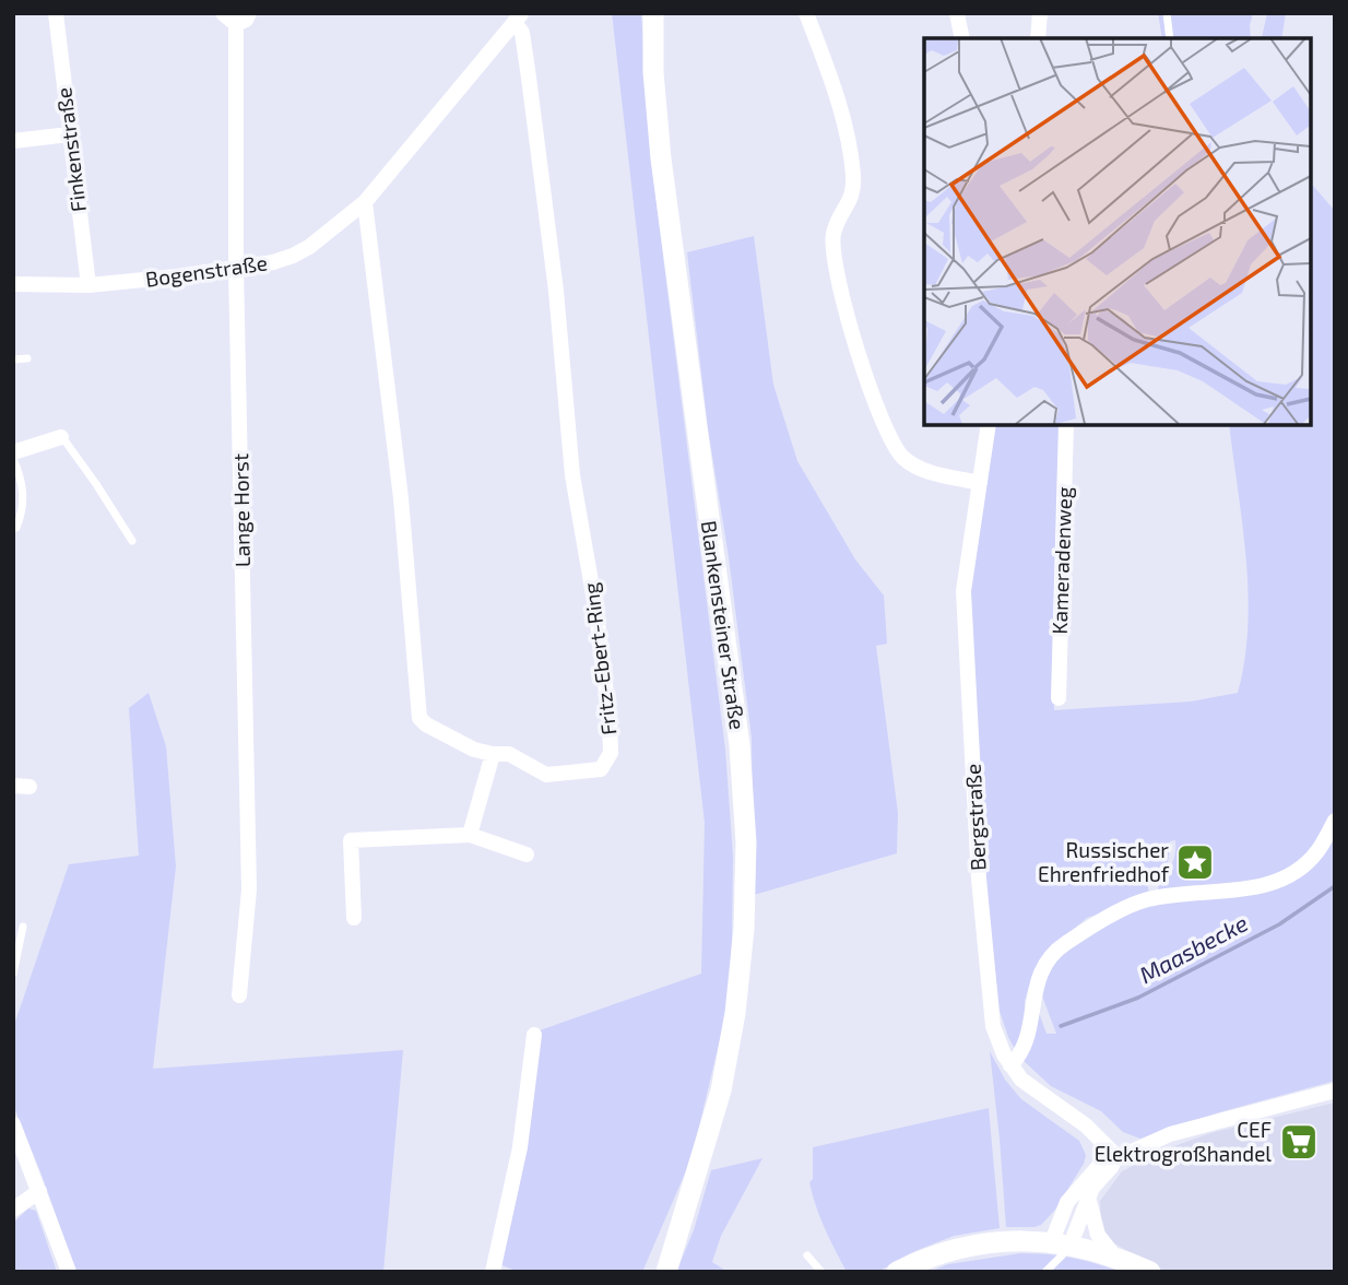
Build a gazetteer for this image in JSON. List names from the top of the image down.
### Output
{
  "streets": {
    "main road": ["Blankensteiner Straße"],
    "street": [
      "Finkenstraße",
      "Bogenstraße",
      "Lange Horst",
      "Kameradenweg",
      "Fritz-Ebert-Ring",
      "Bergstraße"
    ]
  },
  "crossings": [
    ["Finkenstraße", "Bogenstraße"],
    ["Bogenstraße", "Lange Horst"],
    ["Bogenstraße", "Fritz-Ebert-Ring"]
  ],
  "water": ["Maasbecke"],
  "places": {
    "place": ["Russischer Ehrenfriedhof"],
    "supermarket": ["CEF Elektrogroßhandel"]
  }
}
